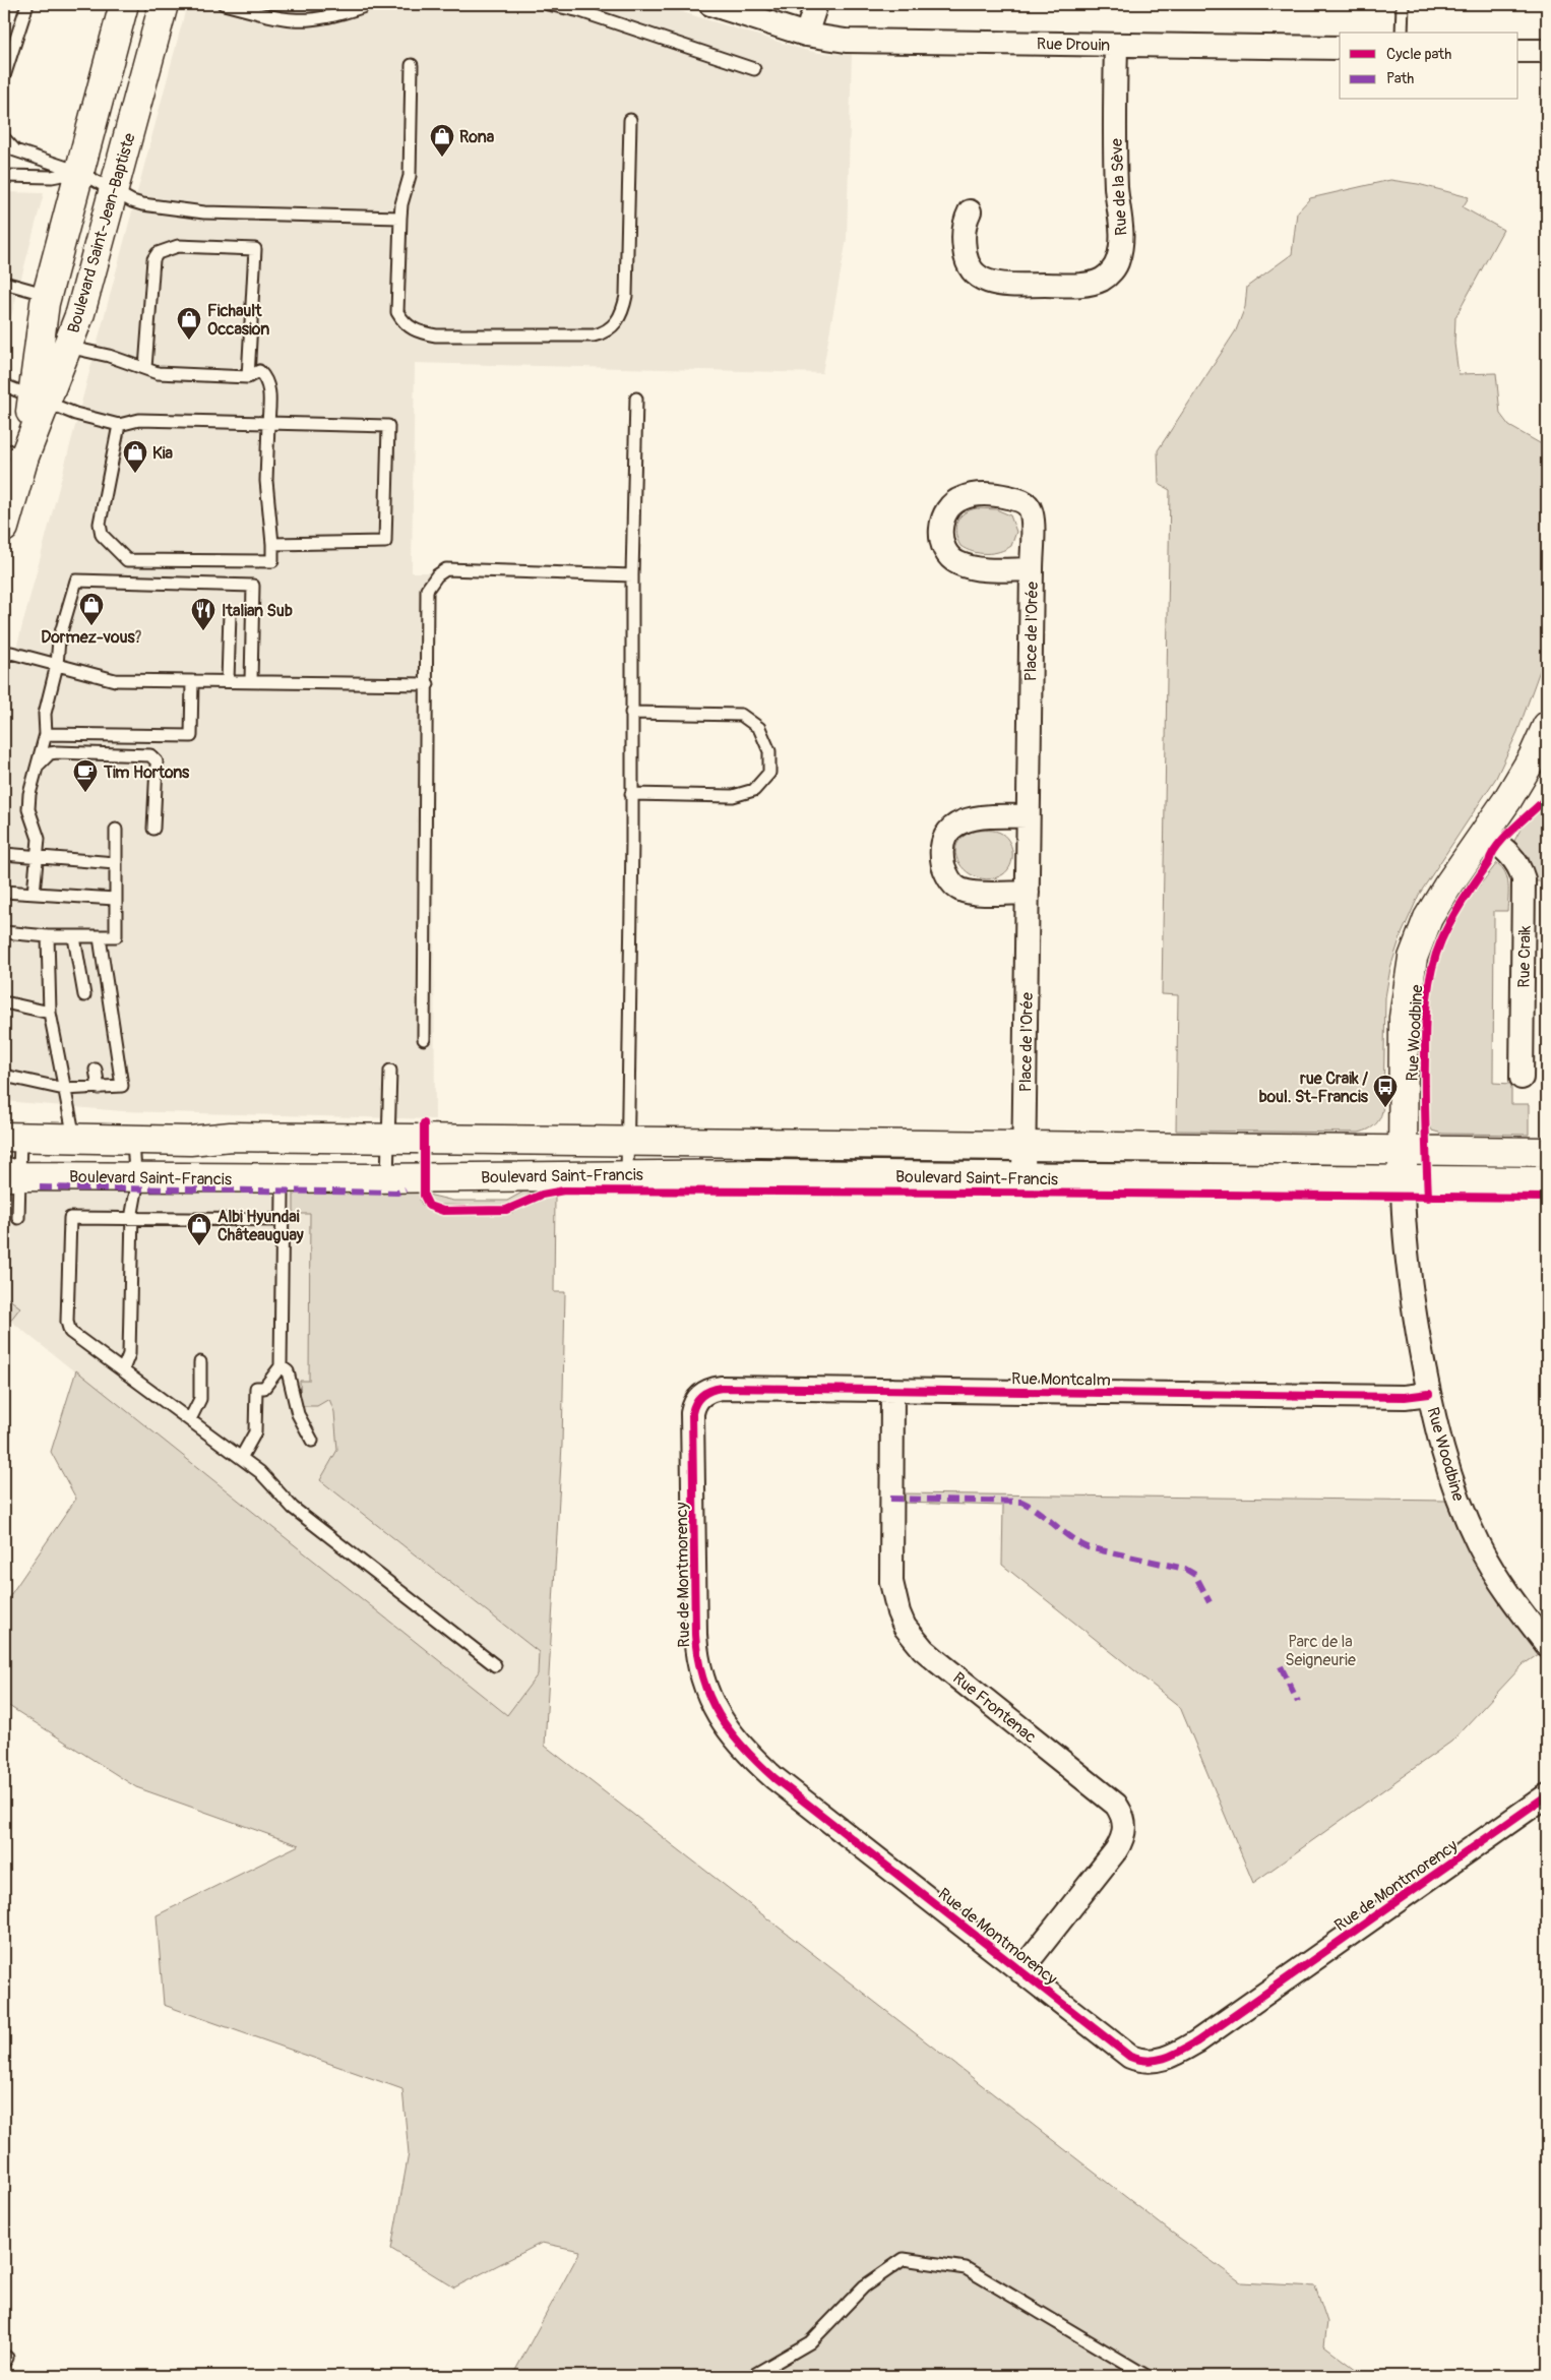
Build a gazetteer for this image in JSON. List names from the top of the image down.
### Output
{
  "streets": {
    "main road": ["Boulevard Saint-Jean-Baptiste", "Rue Woodbine", "Boulevard Saint-Francis"],
    "street": [
      "Rue Drouin",
      "Rue de la Sève",
      "Place de l'Orée",
      "Rue Craik",
      "Rue Montcalm",
      "Rue de Montmorency",
      "Rue Frontenac"
    ]
  },
  "crossings": [
    ["Rue Drouin", "Rue de la Sève"],
    ["Place de l'Orée", "Boulevard Saint-Francis"],
    ["Rue Craik", "Rue Woodbine"],
    ["Rue Woodbine", "Boulevard Saint-Francis"],
    ["Rue Woodbine", "Rue Montcalm"],
    ["Rue Montcalm", "Rue de Montmorency"],
    ["Rue Montcalm", "Rue Frontenac"],
    ["Rue de Montmorency", "Rue Frontenac"]
  ],
  "parks": ["Parc de la Seigneurie"],
  "places": {
    "shop": [
      "Rona",
      "Fichault Occasion",
      "Kia",
      "Dormez-vous?",
      "Albi Hyundai Châteauguay"
    ],
    "restaurant": ["Italian Sub"],
    "cafe": ["Tim Hortons"],
    "bus stop": ["rue Craik / boul. St-Francis"]
  },
  "legend": ["Cycle path", "Path"]
}
